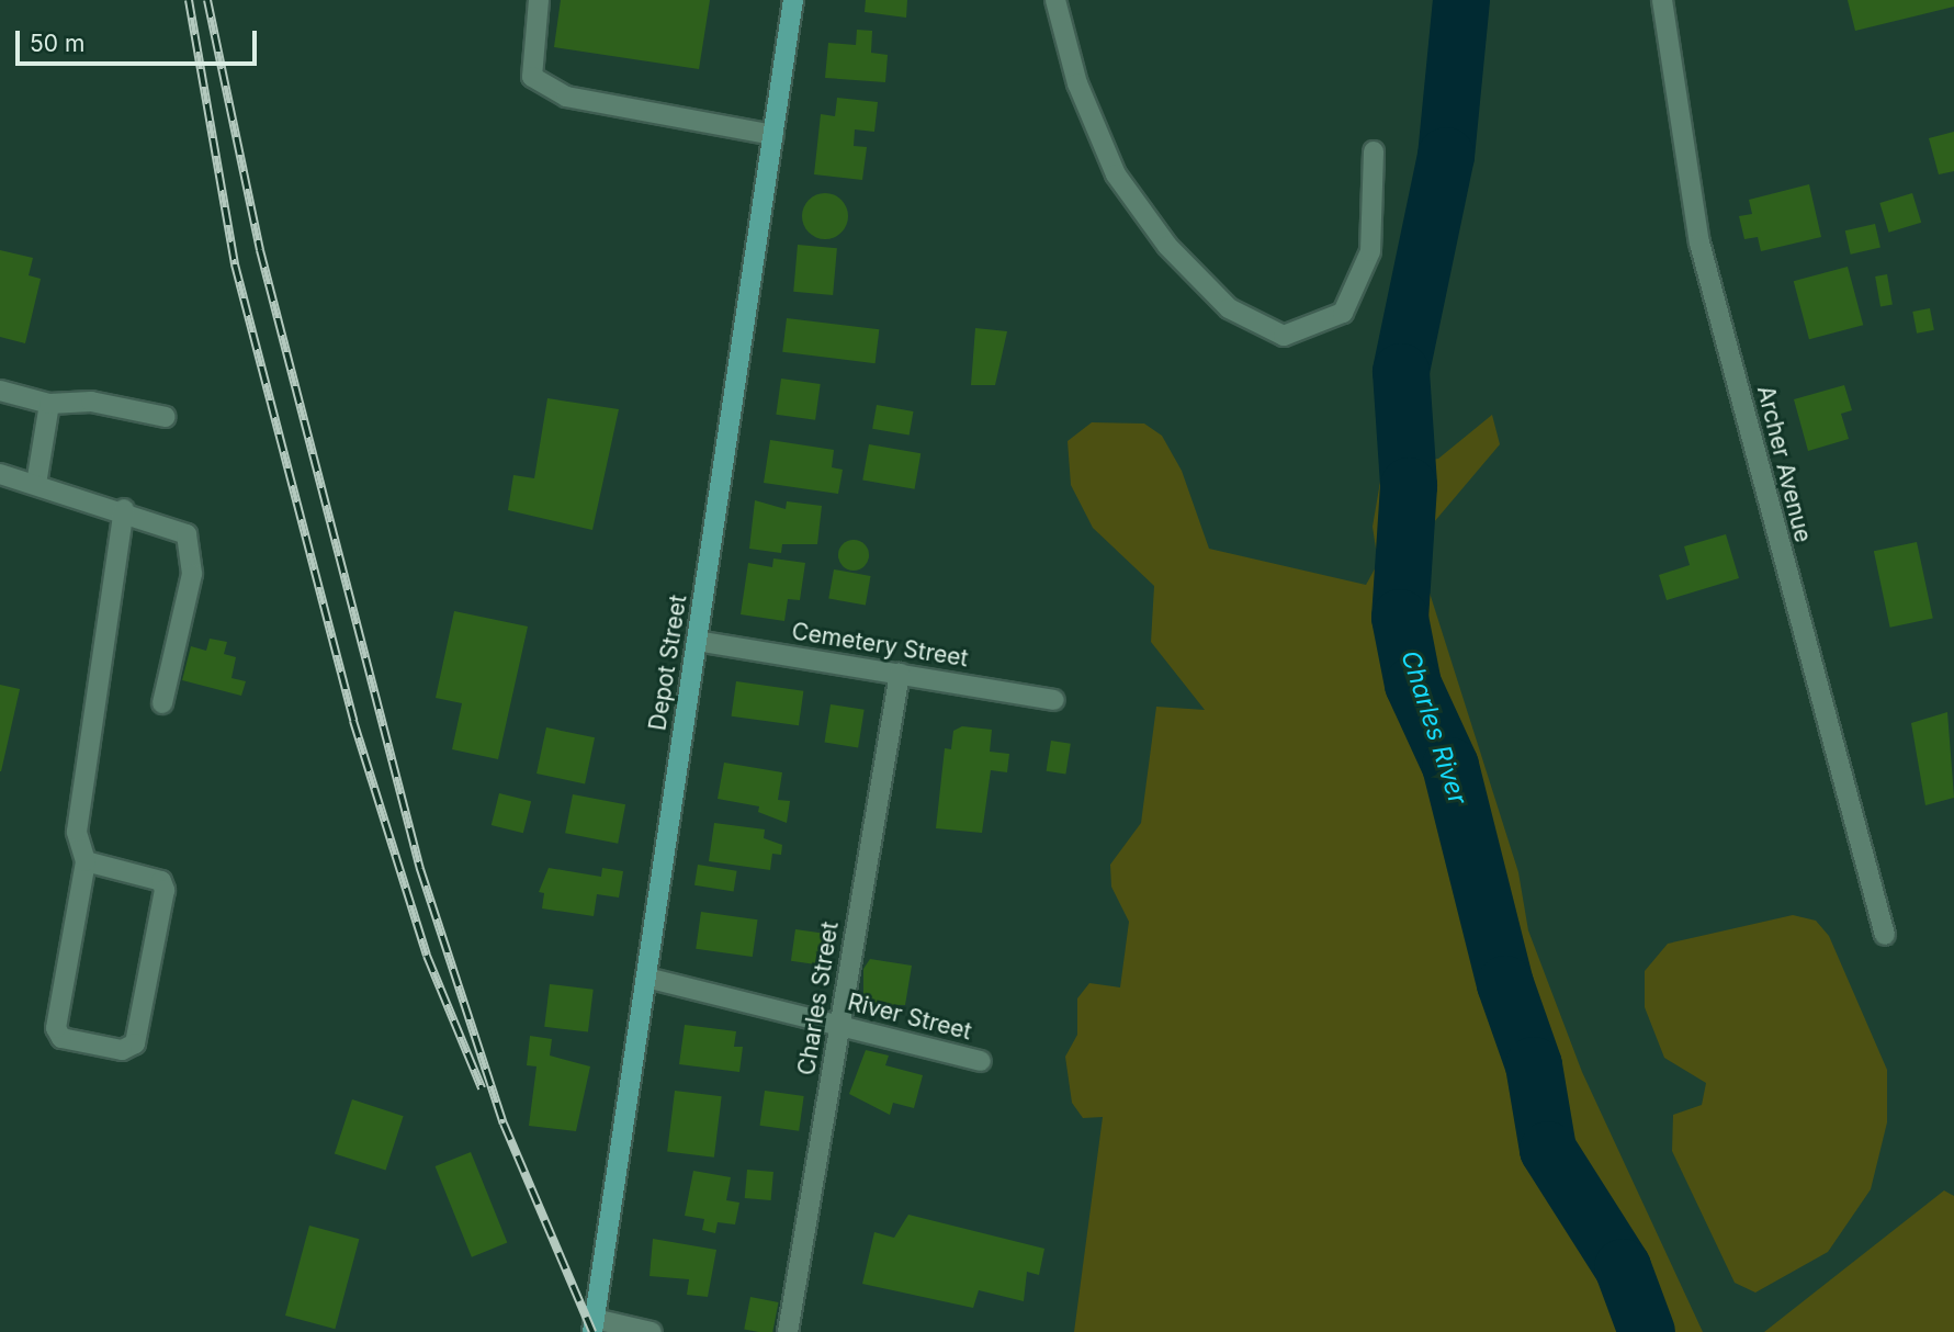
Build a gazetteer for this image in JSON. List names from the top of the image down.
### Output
{
  "streets": {
    "main road": ["Depot Street"],
    "street": [
      "Archer Avenue",
      "Cemetery Street",
      "Charles Street",
      "River Street"
    ]
  },
  "crossings": [
    ["Cemetery Street", "Depot Street"],
    ["Cemetery Street", "Charles Street"],
    ["Depot Street", "River Street"],
    ["Charles Street", "River Street"]
  ],
  "water": ["Charles River"],
  "scale_bar": "50 m"
}
